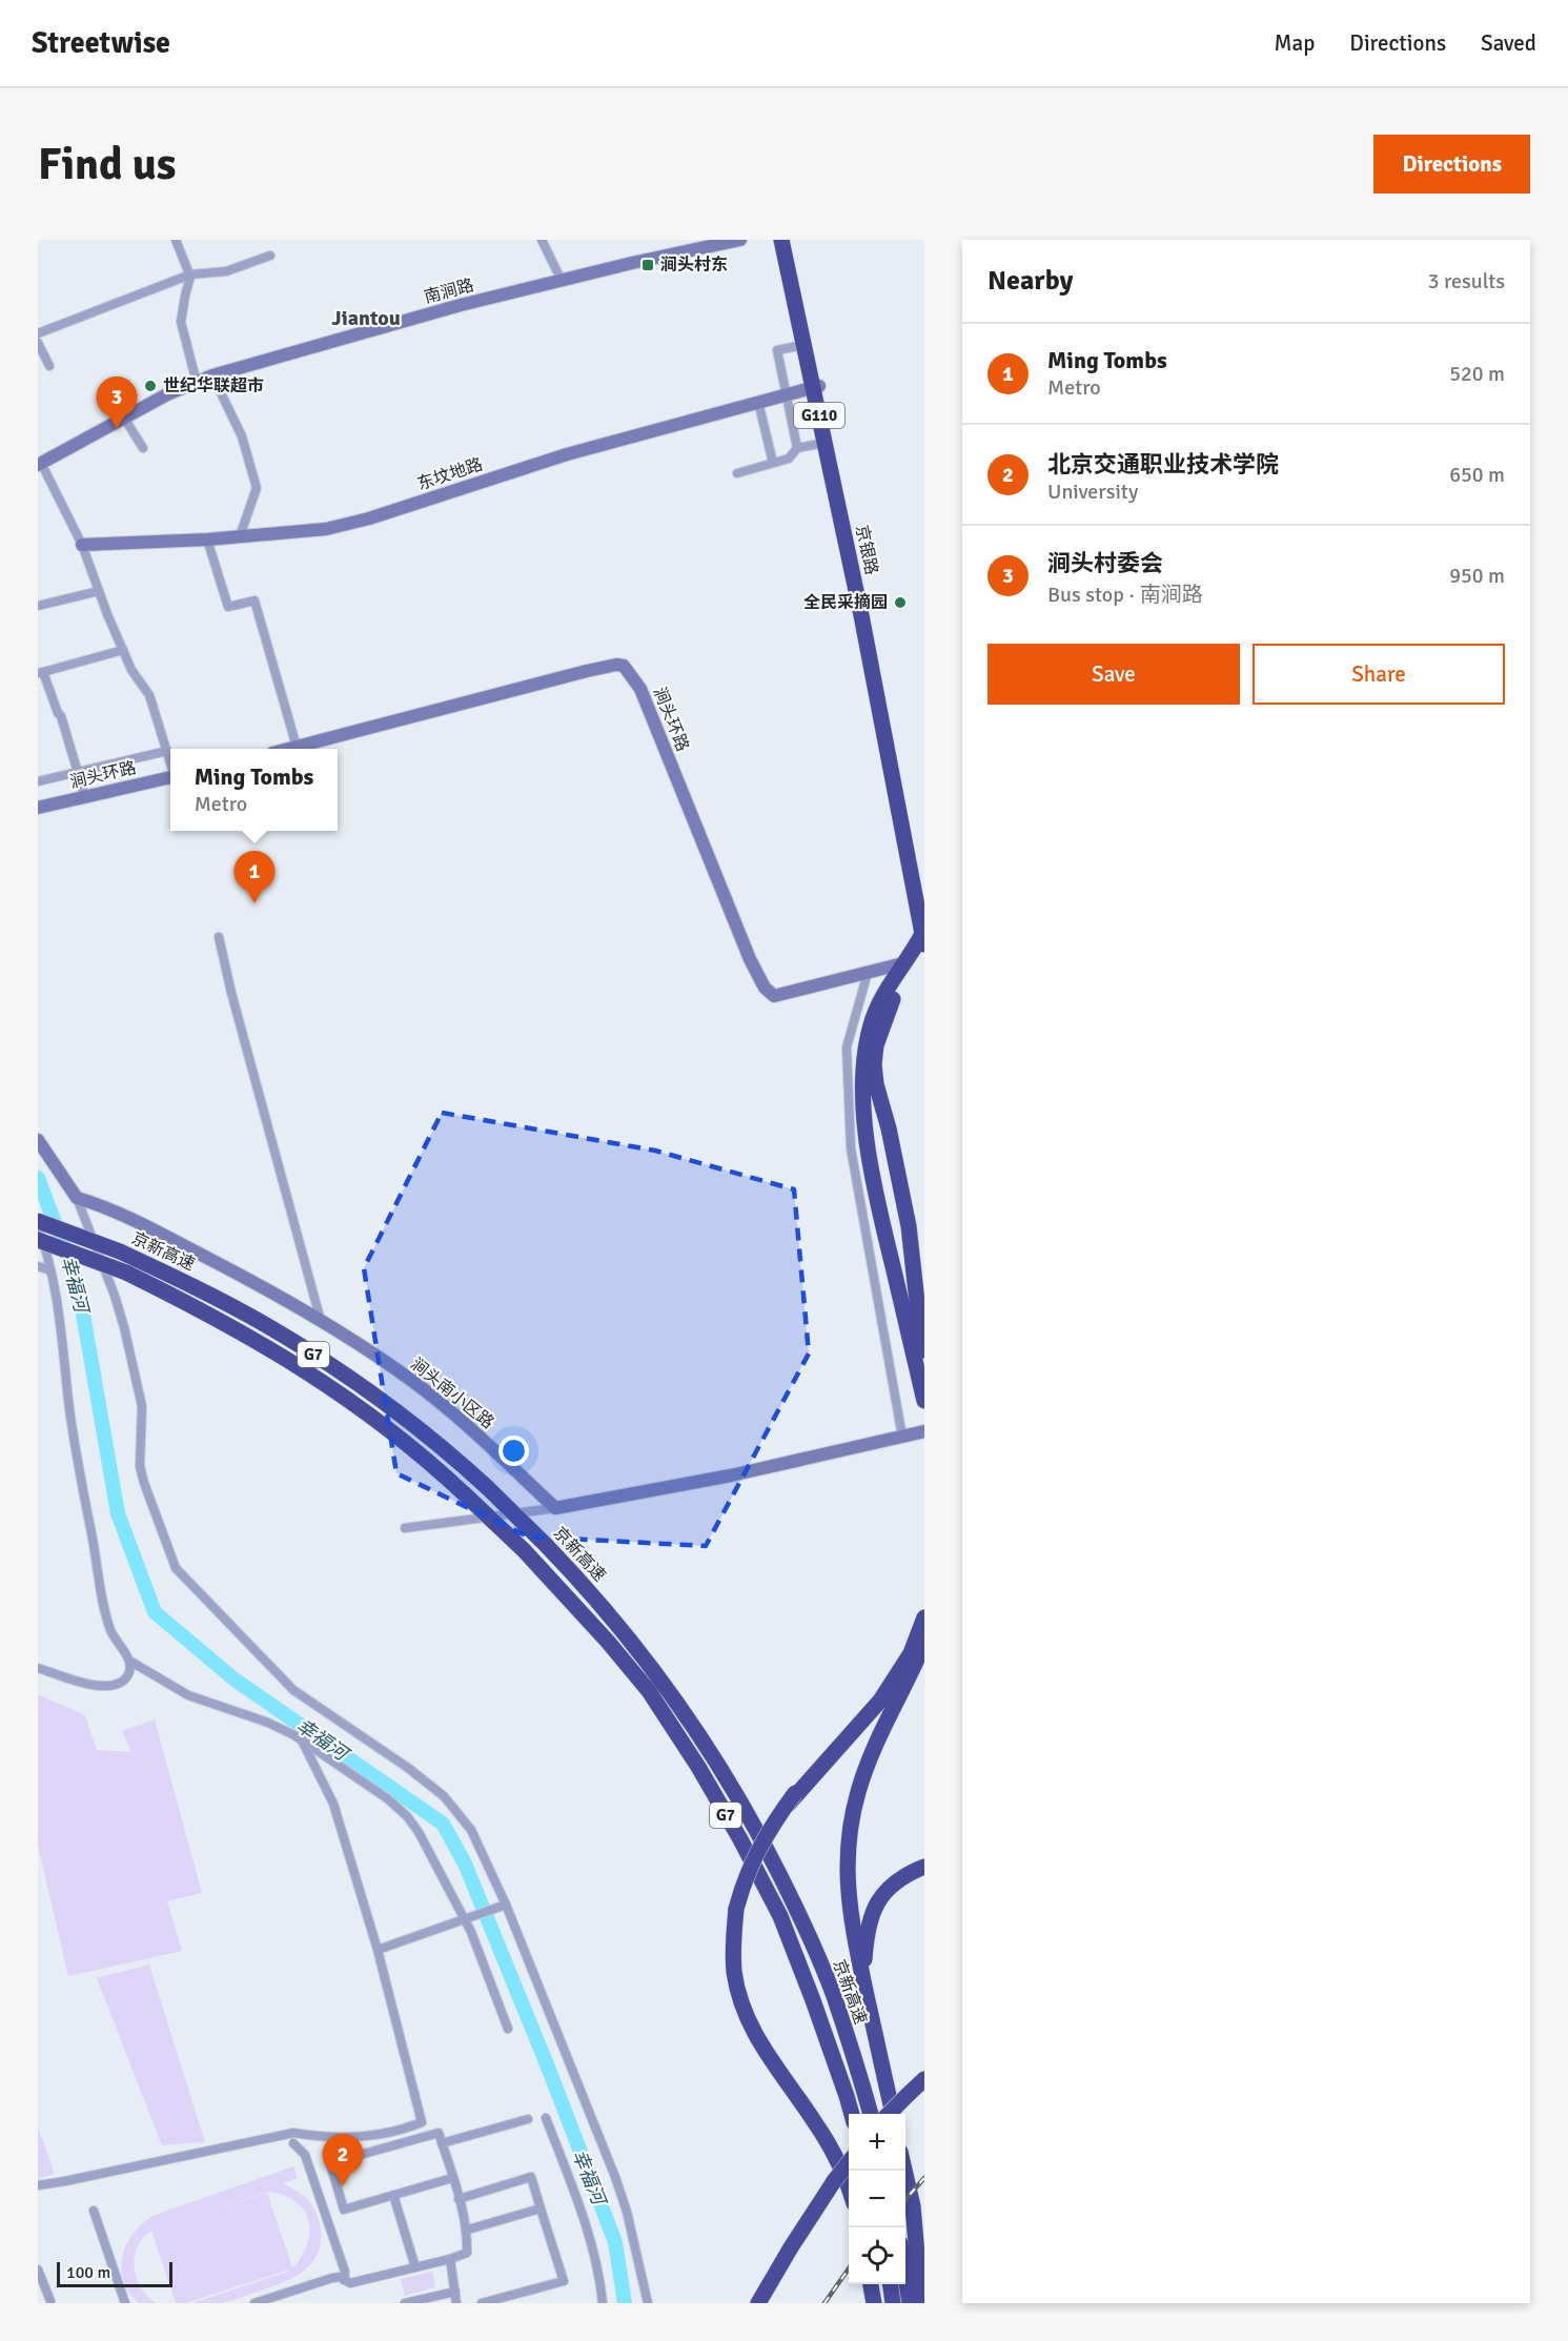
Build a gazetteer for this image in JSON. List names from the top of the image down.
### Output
{
  "streets": {
    "highway": [
      "G110",
      "京银路",
      "京新高速",
      "G7"
    ],
    "street": [
      "南涧路",
      "东坟地路",
      "涧头环路",
      "涧头南小区路"
    ]
  },
  "crossings": [
    ["东坟地路", "京银路"]
  ],
  "districts": ["Jiantou"],
  "water": ["幸福河"],
  "places": {
    "transit": ["涧头村东"],
    "other": ["世纪华联超市", "全民采摘园"]
  },
  "scale_bar": "100 m",
  "page": {
    "header": "Streetwise",
    "nav": ["Map", "Directions", "Saved"],
    "buttons": [
      "Directions",
      ["Save", "Share"]
    ],
    "title": "Find us",
    "heading": ["Nearby", "3 results"],
    "list": [
      {
        "mark": "1",
        "name": "Ming Tombs",
        "note": "Metro",
        "value": "520 m"
      },
      {
        "mark": "2",
        "name": "北京交通职业技术学院",
        "note": "University",
        "value": "650 m"
      },
      {
        "mark": "3",
        "name": "涧头村委会",
        "note": "Bus stop · 南涧路",
        "value": "950 m"
      }
    ],
    "pins": ["3", "1", "2"],
    "popup": ["Ming Tombs", "Metro"],
    "map_buttons": ["+", "−"],
    "scale": "100 m"
  }
}
